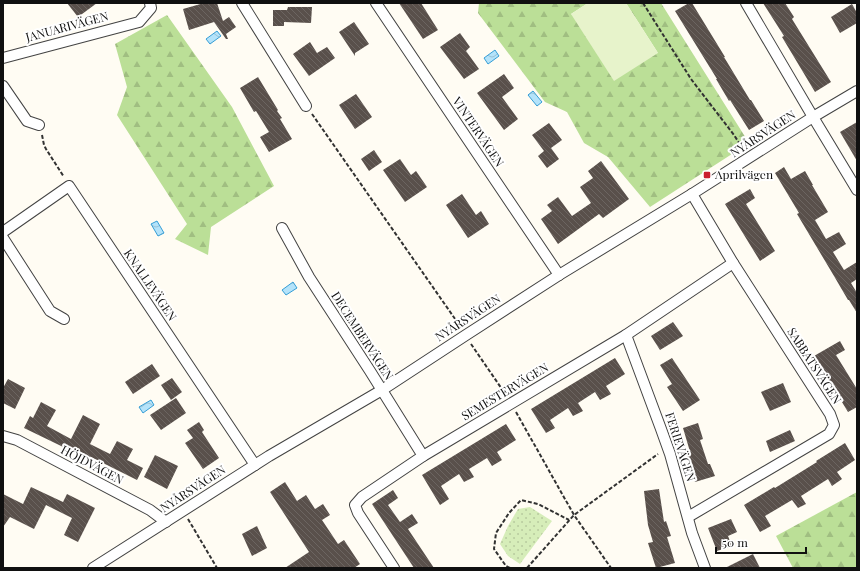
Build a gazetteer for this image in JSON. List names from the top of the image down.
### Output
{
  "streets": {
    "street": [
      "JANUARIVÄGEN",
      "VINTERVÄGEN",
      "NYÅRSVÄGEN",
      "KNALLEVÄGEN",
      "DECEMBERVÄGEN",
      "SABBATSVÄGEN",
      "SEMESTERVÄGEN",
      "FERIEVÄGEN",
      "HÖJDVÄGEN"
    ]
  },
  "crossings": [
    ["VINTERVÄGEN", "NYÅRSVÄGEN"],
    ["NYÅRSVÄGEN", "KNALLEVÄGEN"],
    ["NYÅRSVÄGEN", "DECEMBERVÄGEN"],
    ["NYÅRSVÄGEN", "SABBATSVÄGEN"],
    ["NYÅRSVÄGEN", "HÖJDVÄGEN"],
    ["DECEMBERVÄGEN", "SEMESTERVÄGEN"],
    ["SABBATSVÄGEN", "SEMESTERVÄGEN"],
    ["SABBATSVÄGEN", "FERIEVÄGEN"],
    ["SEMESTERVÄGEN", "FERIEVÄGEN"]
  ],
  "places": {
    "transit": ["Aprilvägen"]
  },
  "scale_bar": "50 m"
}
